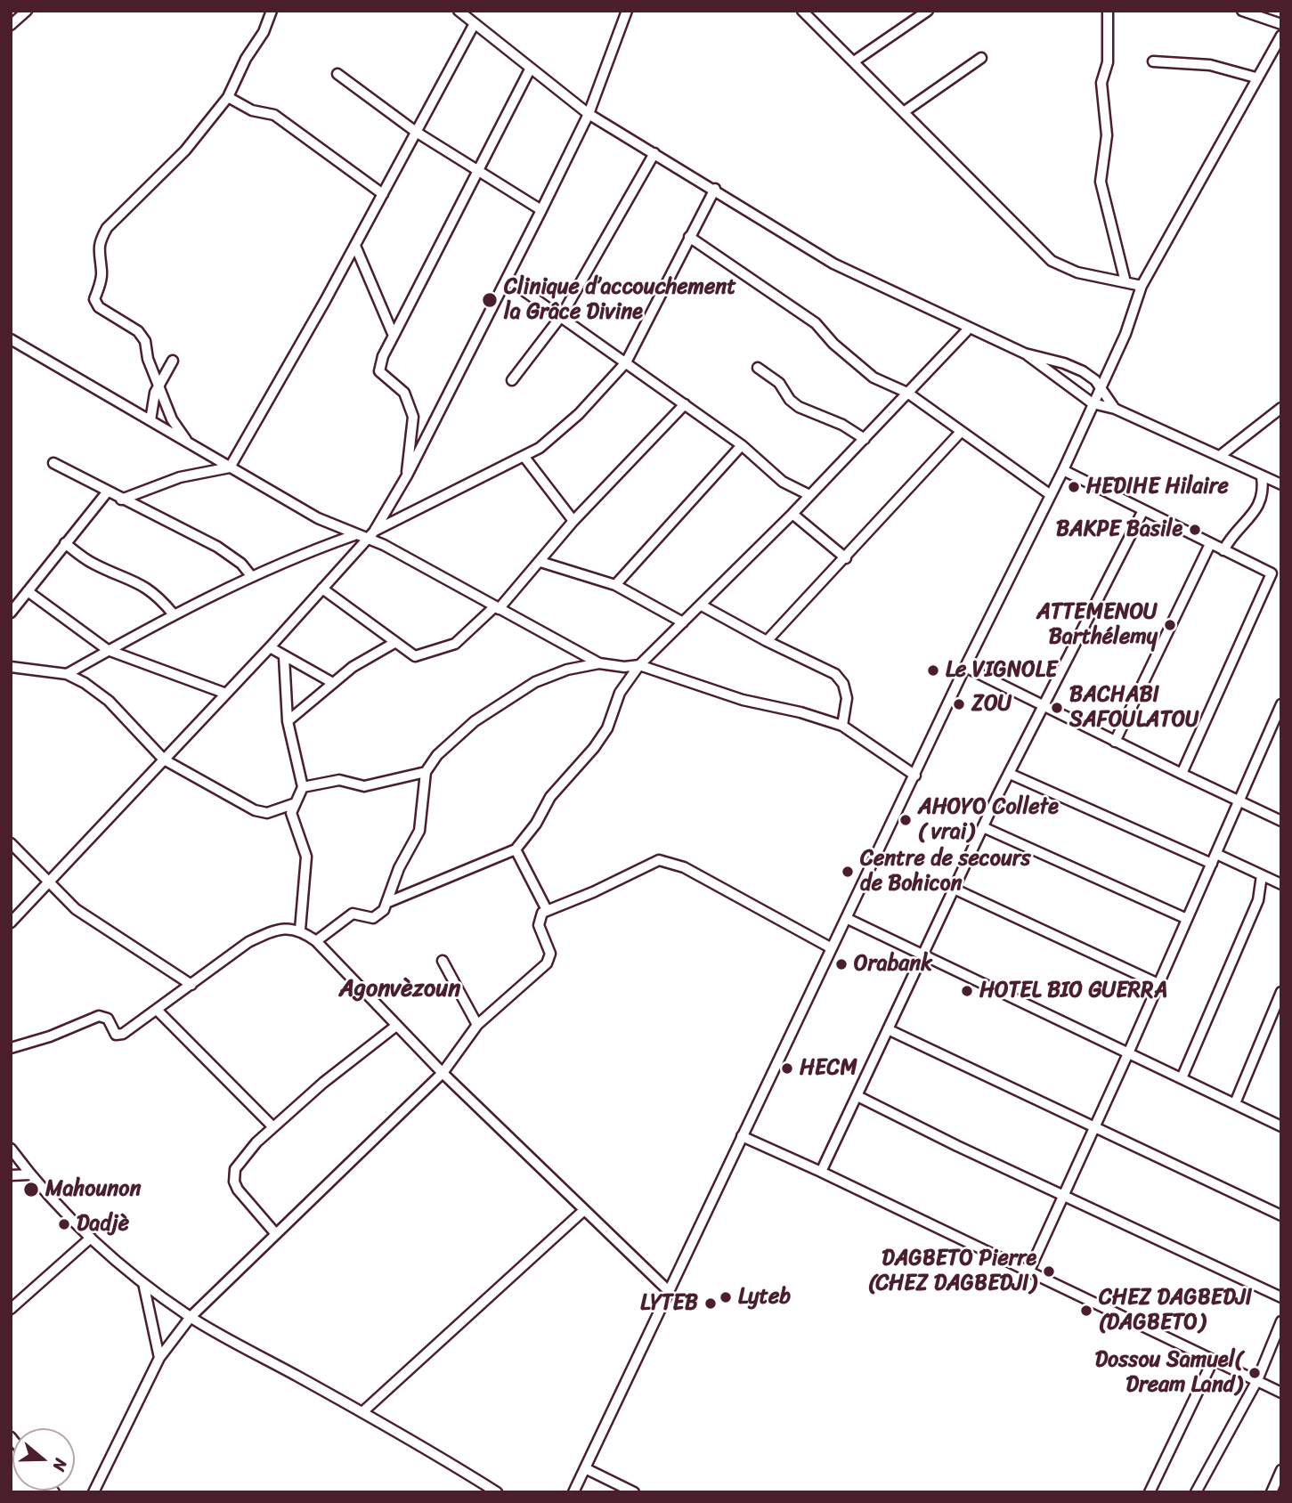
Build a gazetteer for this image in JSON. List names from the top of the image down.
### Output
{
  "districts": ["Agonvèzoun"],
  "places": [
    "Clinique d’accouchement la Grâce Divine",
    "HEDIHE Hilaire",
    "BAKPE Basile",
    "ATTEMENOU Barthélemy",
    "Le VIGNOLE",
    "ZOU",
    "BACHABI SAFOULATOU",
    "AHOYO Collete ( vrai)",
    "Centre de secours de Bohicon",
    "Orabank",
    "HOTEL BIO GUERRA",
    "HECM",
    "Mahounon",
    "Dadjè",
    "DAGBETO Pierre (CHEZ DAGBEDJI)",
    "Lyteb",
    "LYTEB",
    "CHEZ DAGBEDJI (DAGBETO)",
    "Dossou Samuel( Dream Land)"
  ],
  "north": "right"
}
